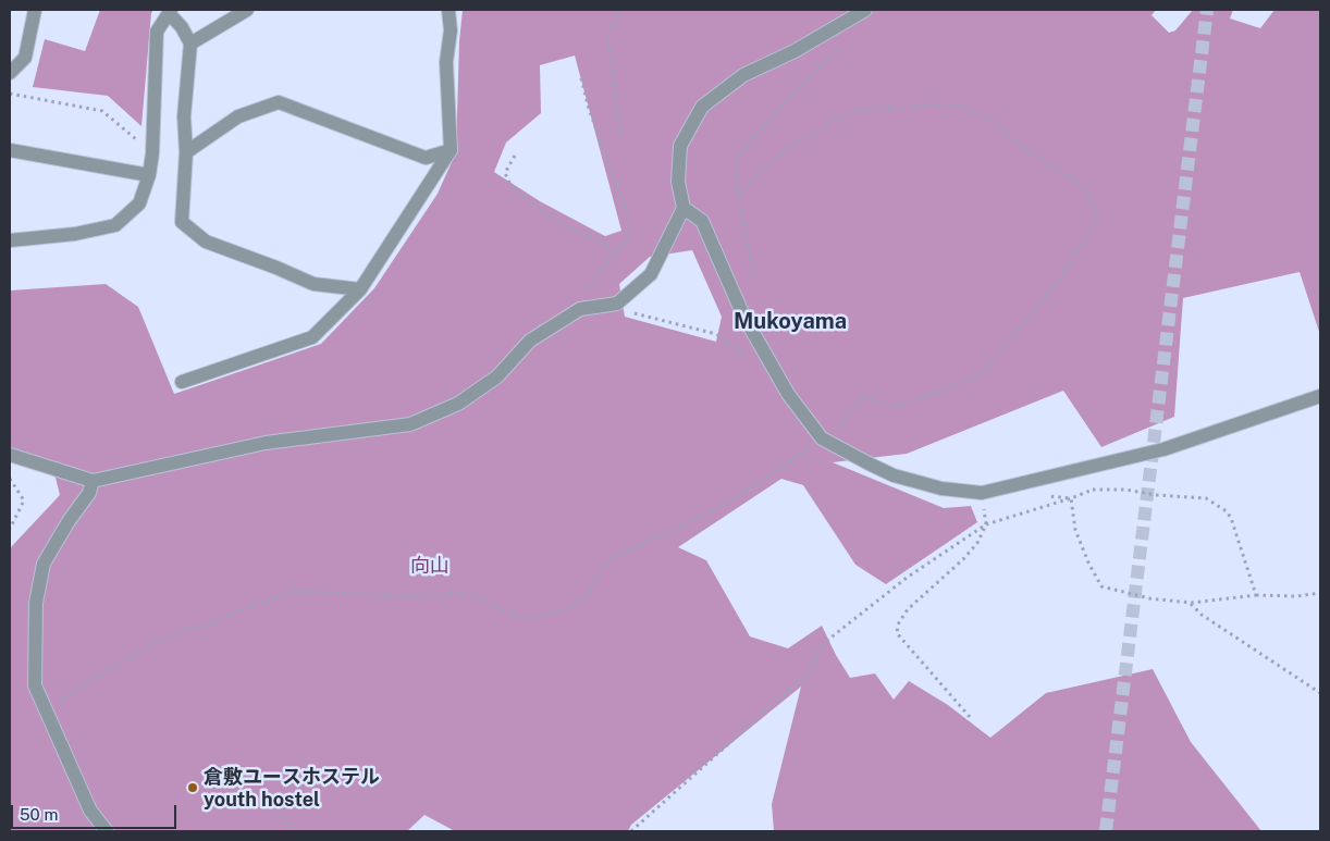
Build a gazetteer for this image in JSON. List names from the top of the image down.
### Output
{
  "districts": ["Mukoyama"],
  "parks": ["向山"],
  "places": ["倉敷ユースホステル youth hostel"],
  "scale_bar": "50 m"
}
